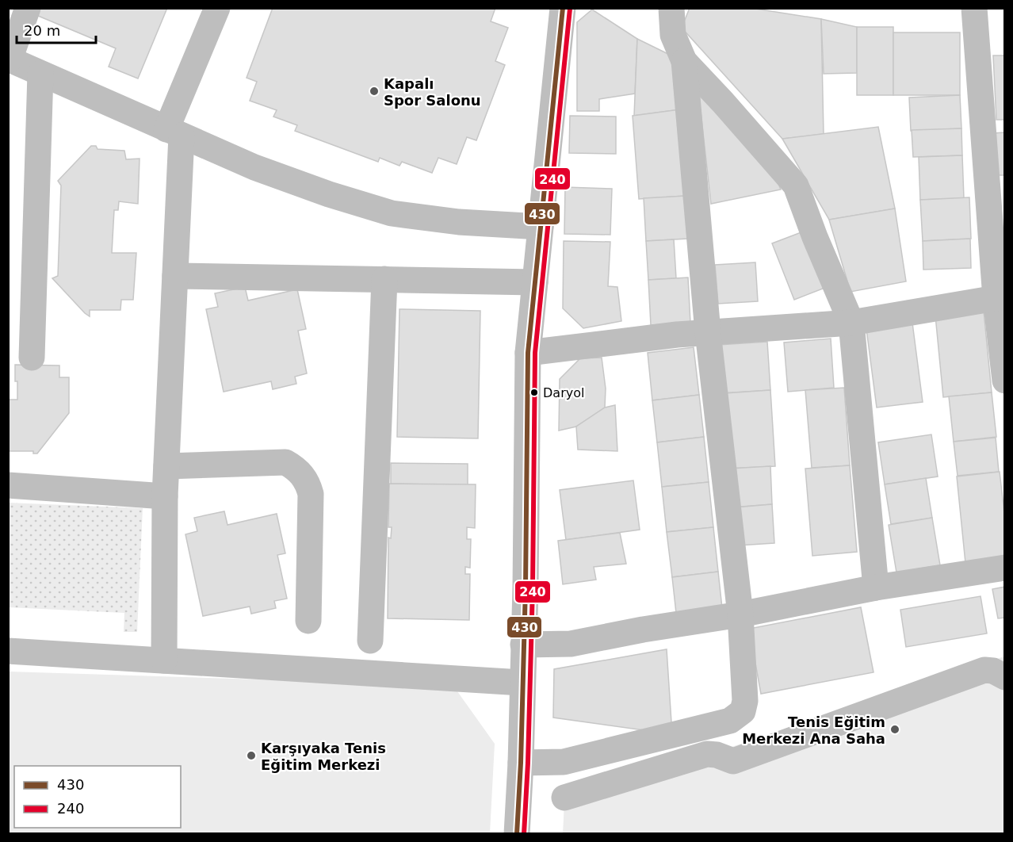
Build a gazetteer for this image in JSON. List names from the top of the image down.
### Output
{
  "places": [
    "Kapalı Spor Salonu",
    "Daryol",
    "Tenis Eğitim Merkezi Ana Saha",
    "Karşıyaka Tenis Eğitim Merkezi"
  ],
  "lines": ["transit line 430", "transit line 240"],
  "legend": ["430", "240"],
  "scale_bar": "20 m"
}
